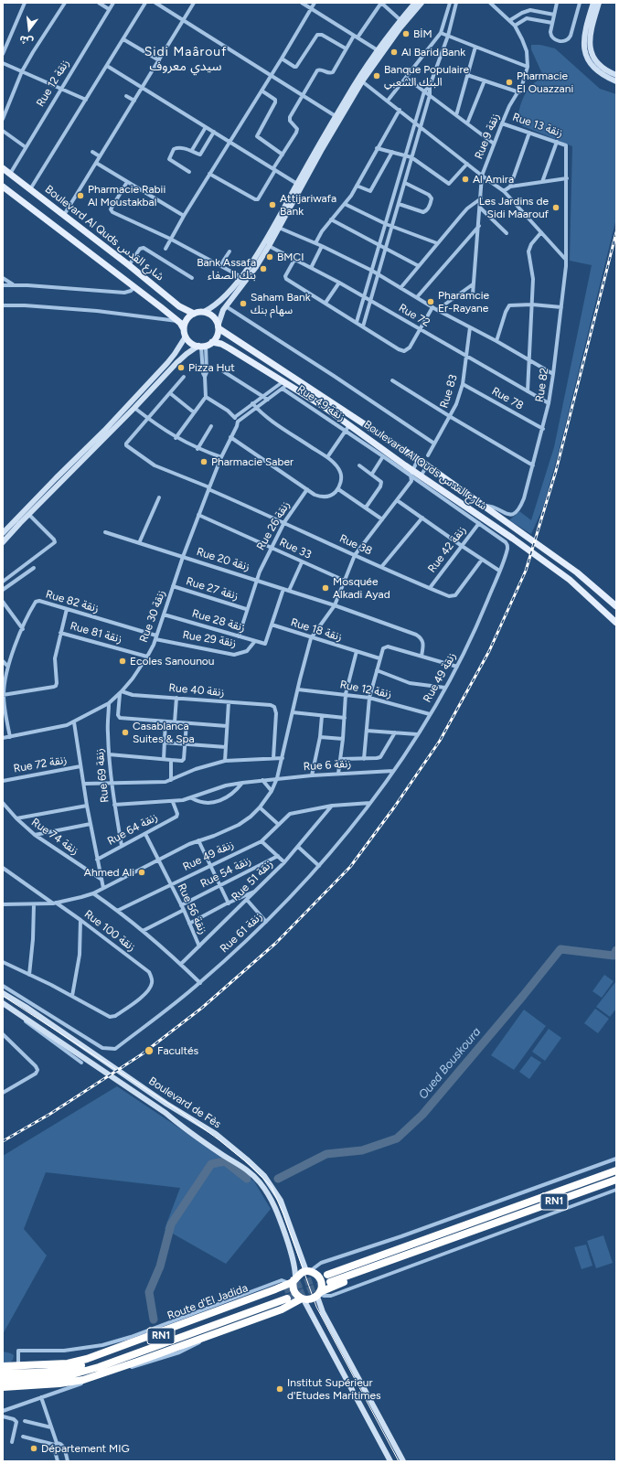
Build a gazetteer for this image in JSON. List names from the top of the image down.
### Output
{
  "streets": {
    "highway": ["RN1", "Route d'El Jadida"],
    "main road": ["Boulevard Al Quds شارع القدس"],
    "street": [
      "Rue 12 زنقة",
      "Rue 13 زنقة",
      "Rue 9 زنقة",
      "Rue 72",
      "Rue 82",
      "Rue 83",
      "Rue 78",
      "Rue 49 زنقة",
      "Rue 26 زنقة",
      "Rue 38",
      "Rue 33",
      "Rue 42 زنقة",
      "Rue 20 زنقة",
      "Rue 27 زنقة",
      "Rue 82 زنقة",
      "Rue 30 زنقة",
      "Rue 28 زنقة",
      "Rue 18 زنقة",
      "Rue 81 زنقة",
      "Rue 29 زنقة",
      "Rue 40 زنقة",
      "Rue 72 زنقة",
      "Rue 6 زنقة",
      "Rue 69 زنقة",
      "Rue 64 زنقة",
      "Rue 74 زنقة",
      "Rue 54 زنقة",
      "Rue 51 زنقة",
      "Rue 56 زنقة",
      "Rue 100 زنقة",
      "Rue 61 زنقة",
      "Boulevard de Fès"
    ]
  },
  "crossings": [
    ["Rue 12 زنقة", "Boulevard Al Quds شارع القدس"],
    ["Rue 12 زنقة", "Rue 49 زنقة"],
    ["Rue 13 زنقة", "Rue 9 زنقة"],
    ["Rue 13 زنقة", "Rue 82"],
    ["Boulevard Al Quds شارع القدس", "Rue 82"],
    ["Boulevard Al Quds شارع القدس", "Rue 49 زنقة"],
    ["Rue 72", "Rue 82"],
    ["Rue 72", "Rue 83"],
    ["Rue 82", "Rue 78"],
    ["Rue 83", "Rue 78"],
    ["Rue 49 زنقة", "Rue 42 زنقة"],
    ["Rue 49 زنقة", "Rue 6 زنقة"],
    ["Rue 49 زنقة", "Rue 51 زنقة"],
    ["Rue 49 زنقة", "Rue 56 زنقة"],
    ["Rue 49 زنقة", "Rue 61 زنقة"],
    ["Rue 26 زنقة", "Rue 38"],
    ["Rue 26 زنقة", "Rue 33"],
    ["Rue 26 زنقة", "Rue 20 زنقة"],
    ["Rue 26 زنقة", "Rue 27 زنقة"],
    ["Rue 26 زنقة", "Rue 28 زنقة"],
    ["Rue 38", "Rue 42 زنقة"],
    ["Rue 38", "Rue 30 زنقة"],
    ["Rue 33", "Rue 30 زنقة"],
    ["Rue 20 زنقة", "Rue 30 زنقة"],
    ["Rue 27 زنقة", "Rue 30 زنقة"],
    ["Rue 82 زنقة", "Rue 30 زنقة"],
    ["Rue 82 زنقة", "Rue 29 زنقة"],
    ["Rue 30 زنقة", "Rue 28 زنقة"],
    ["Rue 30 زنقة", "Rue 81 زنقة"],
    ["Rue 30 زنقة", "Rue 29 زنقة"],
    ["Rue 30 زنقة", "Rue 40 زنقة"],
    ["Rue 30 زنقة", "Rue 69 زنقة"],
    ["Rue 28 زنقة", "Rue 18 زنقة"],
    ["Rue 28 زنقة", "Rue 29 زنقة"],
    ["Rue 6 زنقة", "Rue 69 زنقة"],
    ["Rue 6 زنقة", "Rue 64 زنقة"],
    ["Rue 69 زنقة", "Rue 64 زنقة"],
    ["Rue 64 زنقة", "Rue 56 زنقة"],
    ["Rue 54 زنقة", "Rue 56 زنقة"],
    ["Rue 51 زنقة", "Rue 56 زنقة"],
    ["Boulevard de Fès", "Route d'El Jadida"]
  ],
  "districts": ["Sidi Maârouf سيدي معروف"],
  "water": ["Oued Bouskoura"],
  "places": [
    "BİM",
    "Al Barid Bank",
    "Banque Populaire البنك الشعبي",
    "Pharmacie El Ouazzani",
    "Al Amira",
    "Pharmacie Rabii Al Moustakbal",
    "Attijariwafa Bank",
    "Les Jardins de Sidi Maarouf",
    "BMCI",
    "Bank Assafa بنك الصفاء",
    "Pharamcie Er-Rayane",
    "Saham Bank سهام بنك",
    "Pizza Hut",
    "Pharmacie Saber",
    "Mosquée Alkadi Ayad",
    "Ecoles Sanounou",
    "Casablanca Suites & Spa",
    "Ahmed Ali",
    "Facultés",
    "Institut Supérieur d'Etudes Maritimes",
    "Département MIG"
  ],
  "north": "bottom"
}
